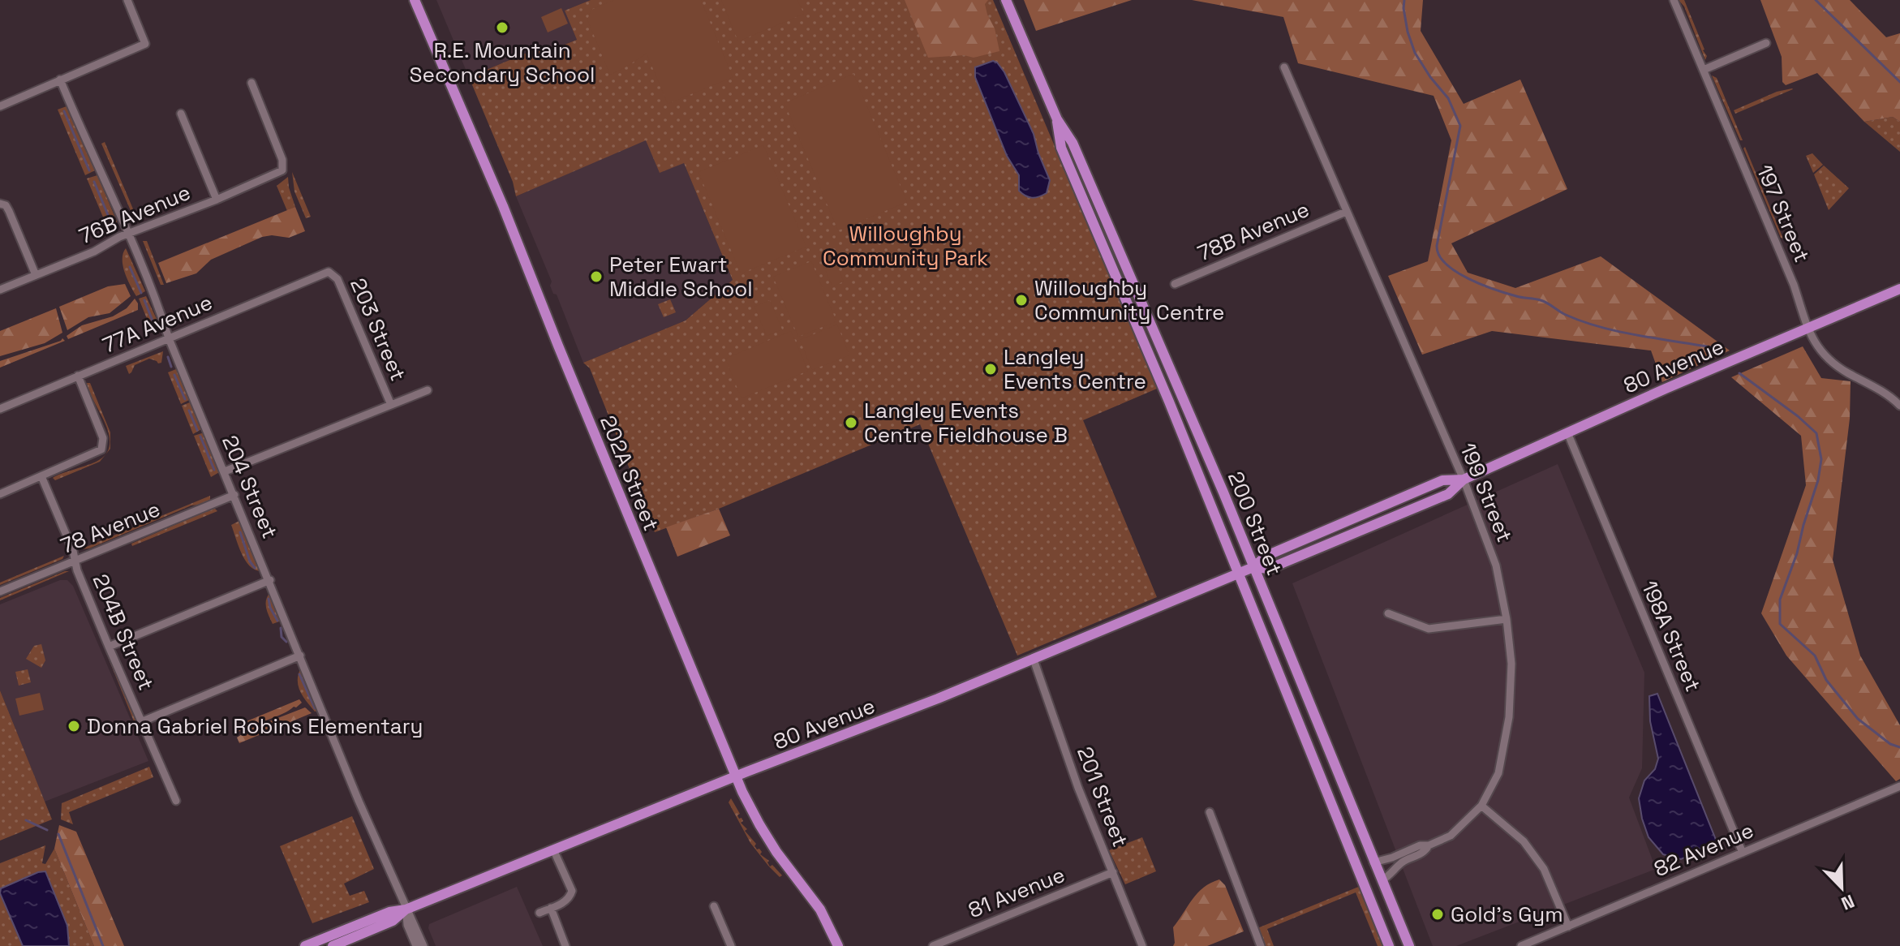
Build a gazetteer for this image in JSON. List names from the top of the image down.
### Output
{
  "streets": {
    "main road": ["80 Avenue", "202A Street", "200 Street"],
    "street": [
      "197 Street",
      "76B Avenue",
      "78B Avenue",
      "77A Avenue",
      "203 Street",
      "204 Street",
      "199 Street",
      "78 Avenue",
      "204B Street",
      "198A Street",
      "201 Street",
      "82 Avenue",
      "81 Avenue"
    ]
  },
  "crossings": [
    ["197 Street", "80 Avenue"],
    ["76B Avenue", "204 Street"],
    ["78B Avenue", "199 Street"],
    ["77A Avenue", "203 Street"],
    ["77A Avenue", "204 Street"],
    ["80 Avenue", "202A Street"],
    ["80 Avenue", "204 Street"],
    ["80 Avenue", "199 Street"],
    ["80 Avenue", "200 Street"],
    ["80 Avenue", "198A Street"],
    ["80 Avenue", "201 Street"],
    ["204 Street", "78 Avenue"],
    ["78 Avenue", "204B Street"],
    ["198A Street", "82 Avenue"],
    ["201 Street", "81 Avenue"]
  ],
  "parks": ["Willoughby Community Park"],
  "places": [
    "R.E. Mountain Secondary School",
    "Peter Ewart Middle School",
    "Willoughby Community Centre",
    "Langley Events Centre",
    "Langley Events Centre Fieldhouse B",
    "Donna Gabriel Robins Elementary",
    "Gold's Gym"
  ],
  "north": "bottom right"
}
